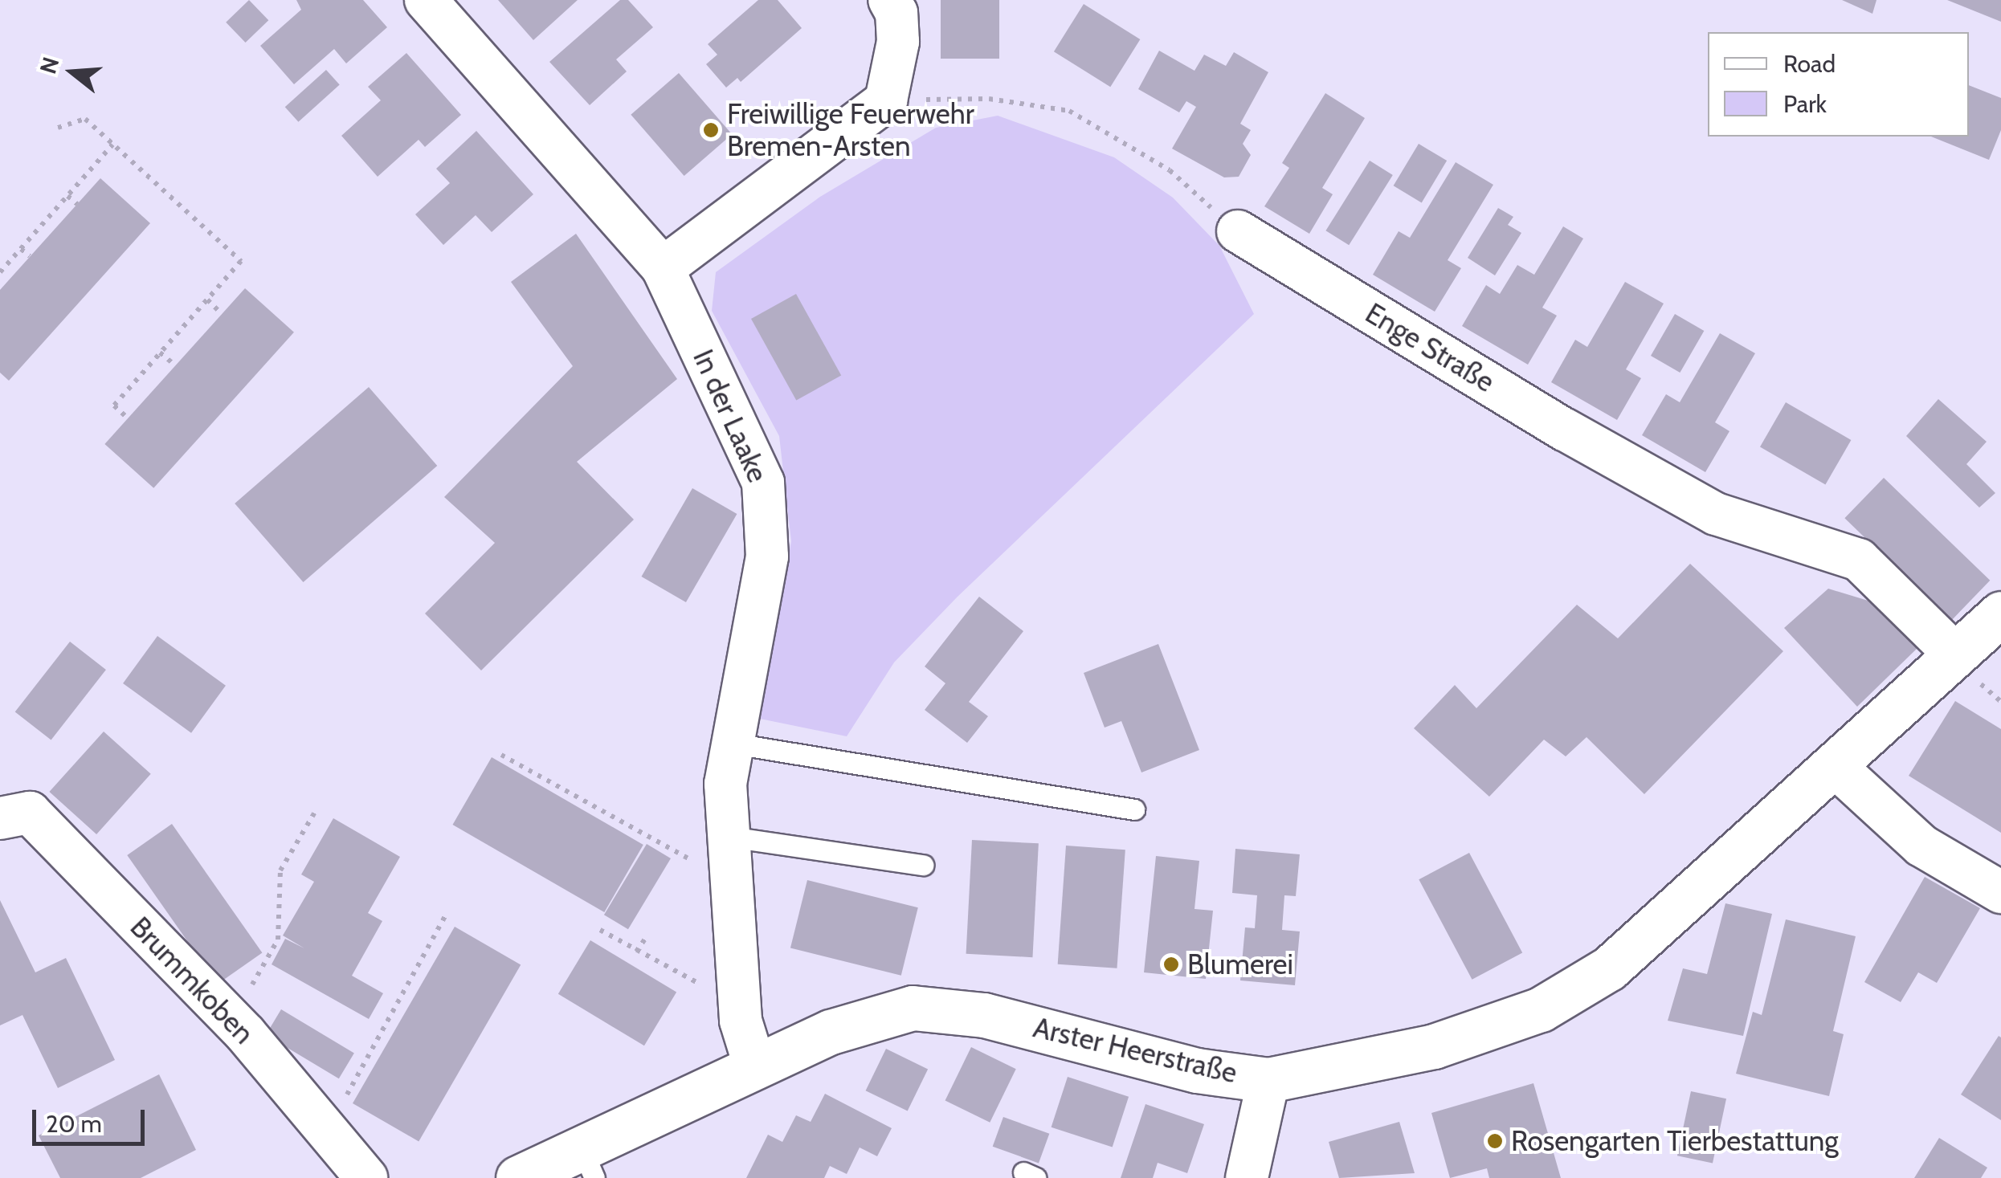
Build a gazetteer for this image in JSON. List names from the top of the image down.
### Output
{
  "streets": {
    "street": [
      "Enge Straße",
      "In der Laake",
      "Brummkoben",
      "Arster Heerstraße"
    ]
  },
  "crossings": [
    ["Enge Straße", "Arster Heerstraße"],
    ["In der Laake", "Arster Heerstraße"]
  ],
  "places": ["Freiwillige Feuerwehr Bremen-Arsten", "Blumerei", "Rosengarten Tierbestattung"],
  "legend": ["Road", "Park"],
  "scale_bar": "20 m",
  "north": "left"
}
